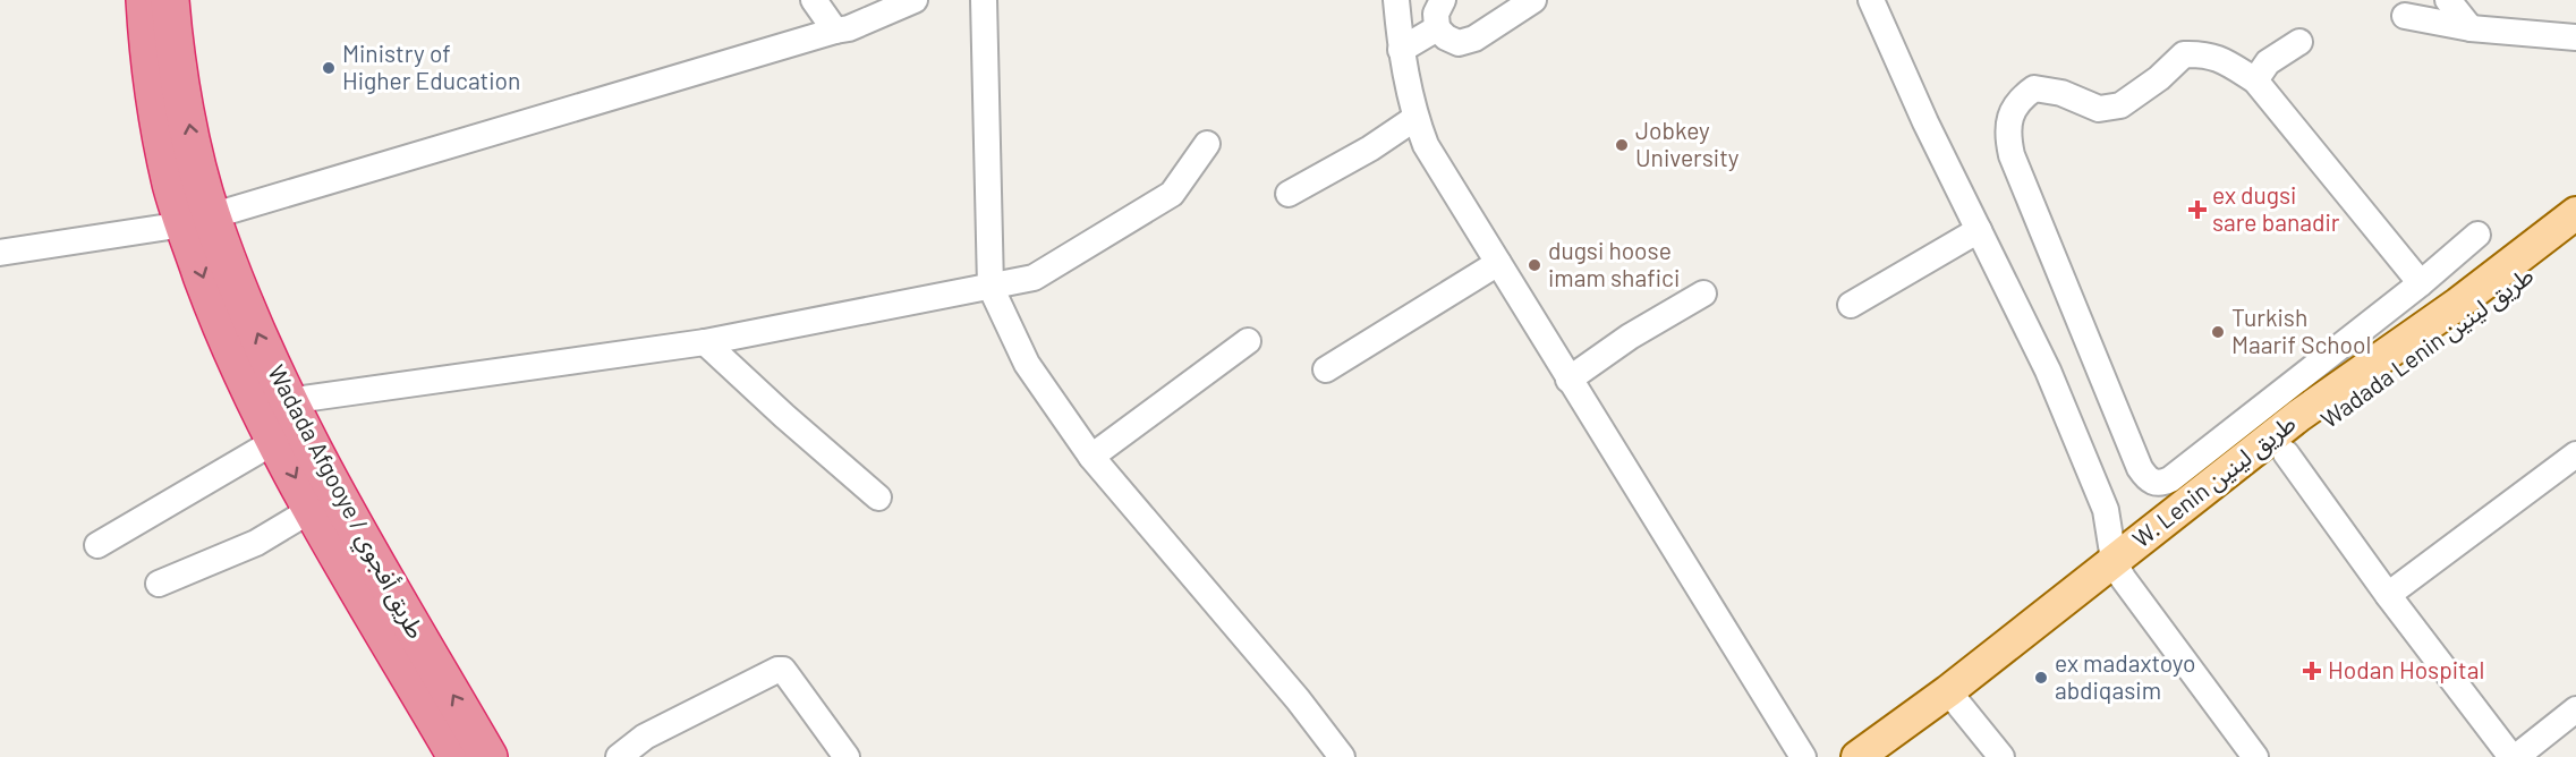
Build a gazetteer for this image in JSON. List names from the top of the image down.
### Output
{
  "streets": {
    "highway": ["Wadada Afgooye / طريق أفجوي"],
    "main road": ["Wadada Lenin طريق لينين", "W. Lenin طريق لينين"]
  },
  "crossings": [
    ["Wadada Lenin طريق لينين", "W. Lenin طريق لينين"]
  ],
  "places": {
    "other": [
      "Ministry of Higher Education",
      "Jobkey University",
      "dugsi hoose imam shafici",
      "Turkish Maarif School",
      "ex madaxtoyo abdiqasim"
    ],
    "health": ["ex dugsi sare banadir", "Hodan Hospital"]
  }
}
